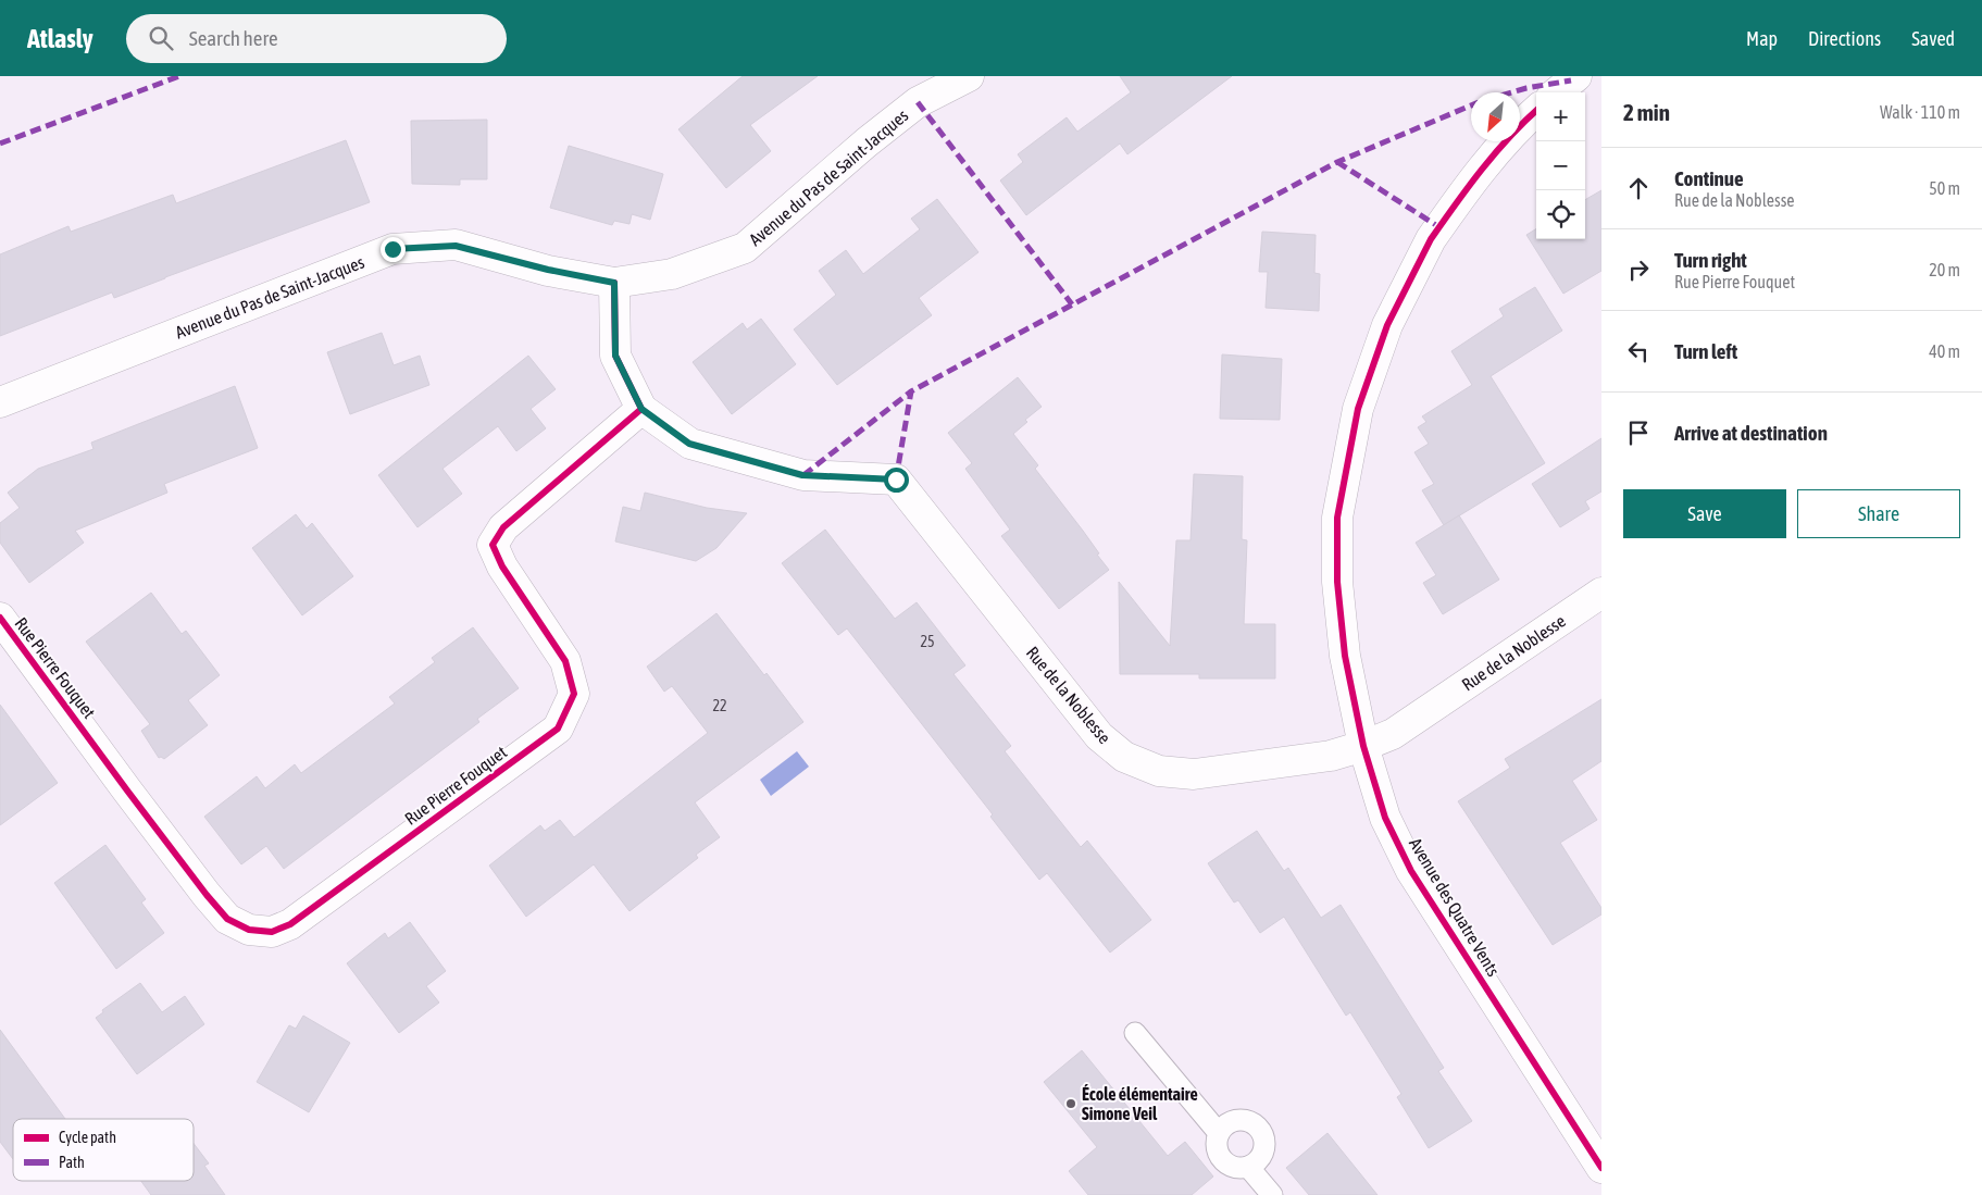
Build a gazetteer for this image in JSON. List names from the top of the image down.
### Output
{
  "streets": {
    "street": [
      "Avenue du Pas de Saint-Jacques",
      "Rue de la Noblesse",
      "Rue Pierre Fouquet",
      "Avenue des Quatre Vents"
    ]
  },
  "crossings": [
    ["Rue de la Noblesse", "Rue Pierre Fouquet"],
    ["Rue de la Noblesse", "Avenue des Quatre Vents"]
  ],
  "places": ["École élémentaire Simone Veil"],
  "house_numbers": ["25", "22"],
  "legend": ["Cycle path", "Path"],
  "north": "bottom left",
  "page": {
    "header": "Atlasly",
    "search": "Search here",
    "nav": ["Map", "Directions", "Saved"],
    "heading": ["2 min", "Walk · 110 m"],
    "map_buttons": ["+", "−"],
    "list": [
      ["Continue", "Rue de la Noblesse", "50 m"],
      ["Turn right", "Rue Pierre Fouquet", "20 m"],
      ["Turn left", "40 m"],
      "Arrive at destination"
    ],
    "buttons": ["Save", "Share"]
  }
}
